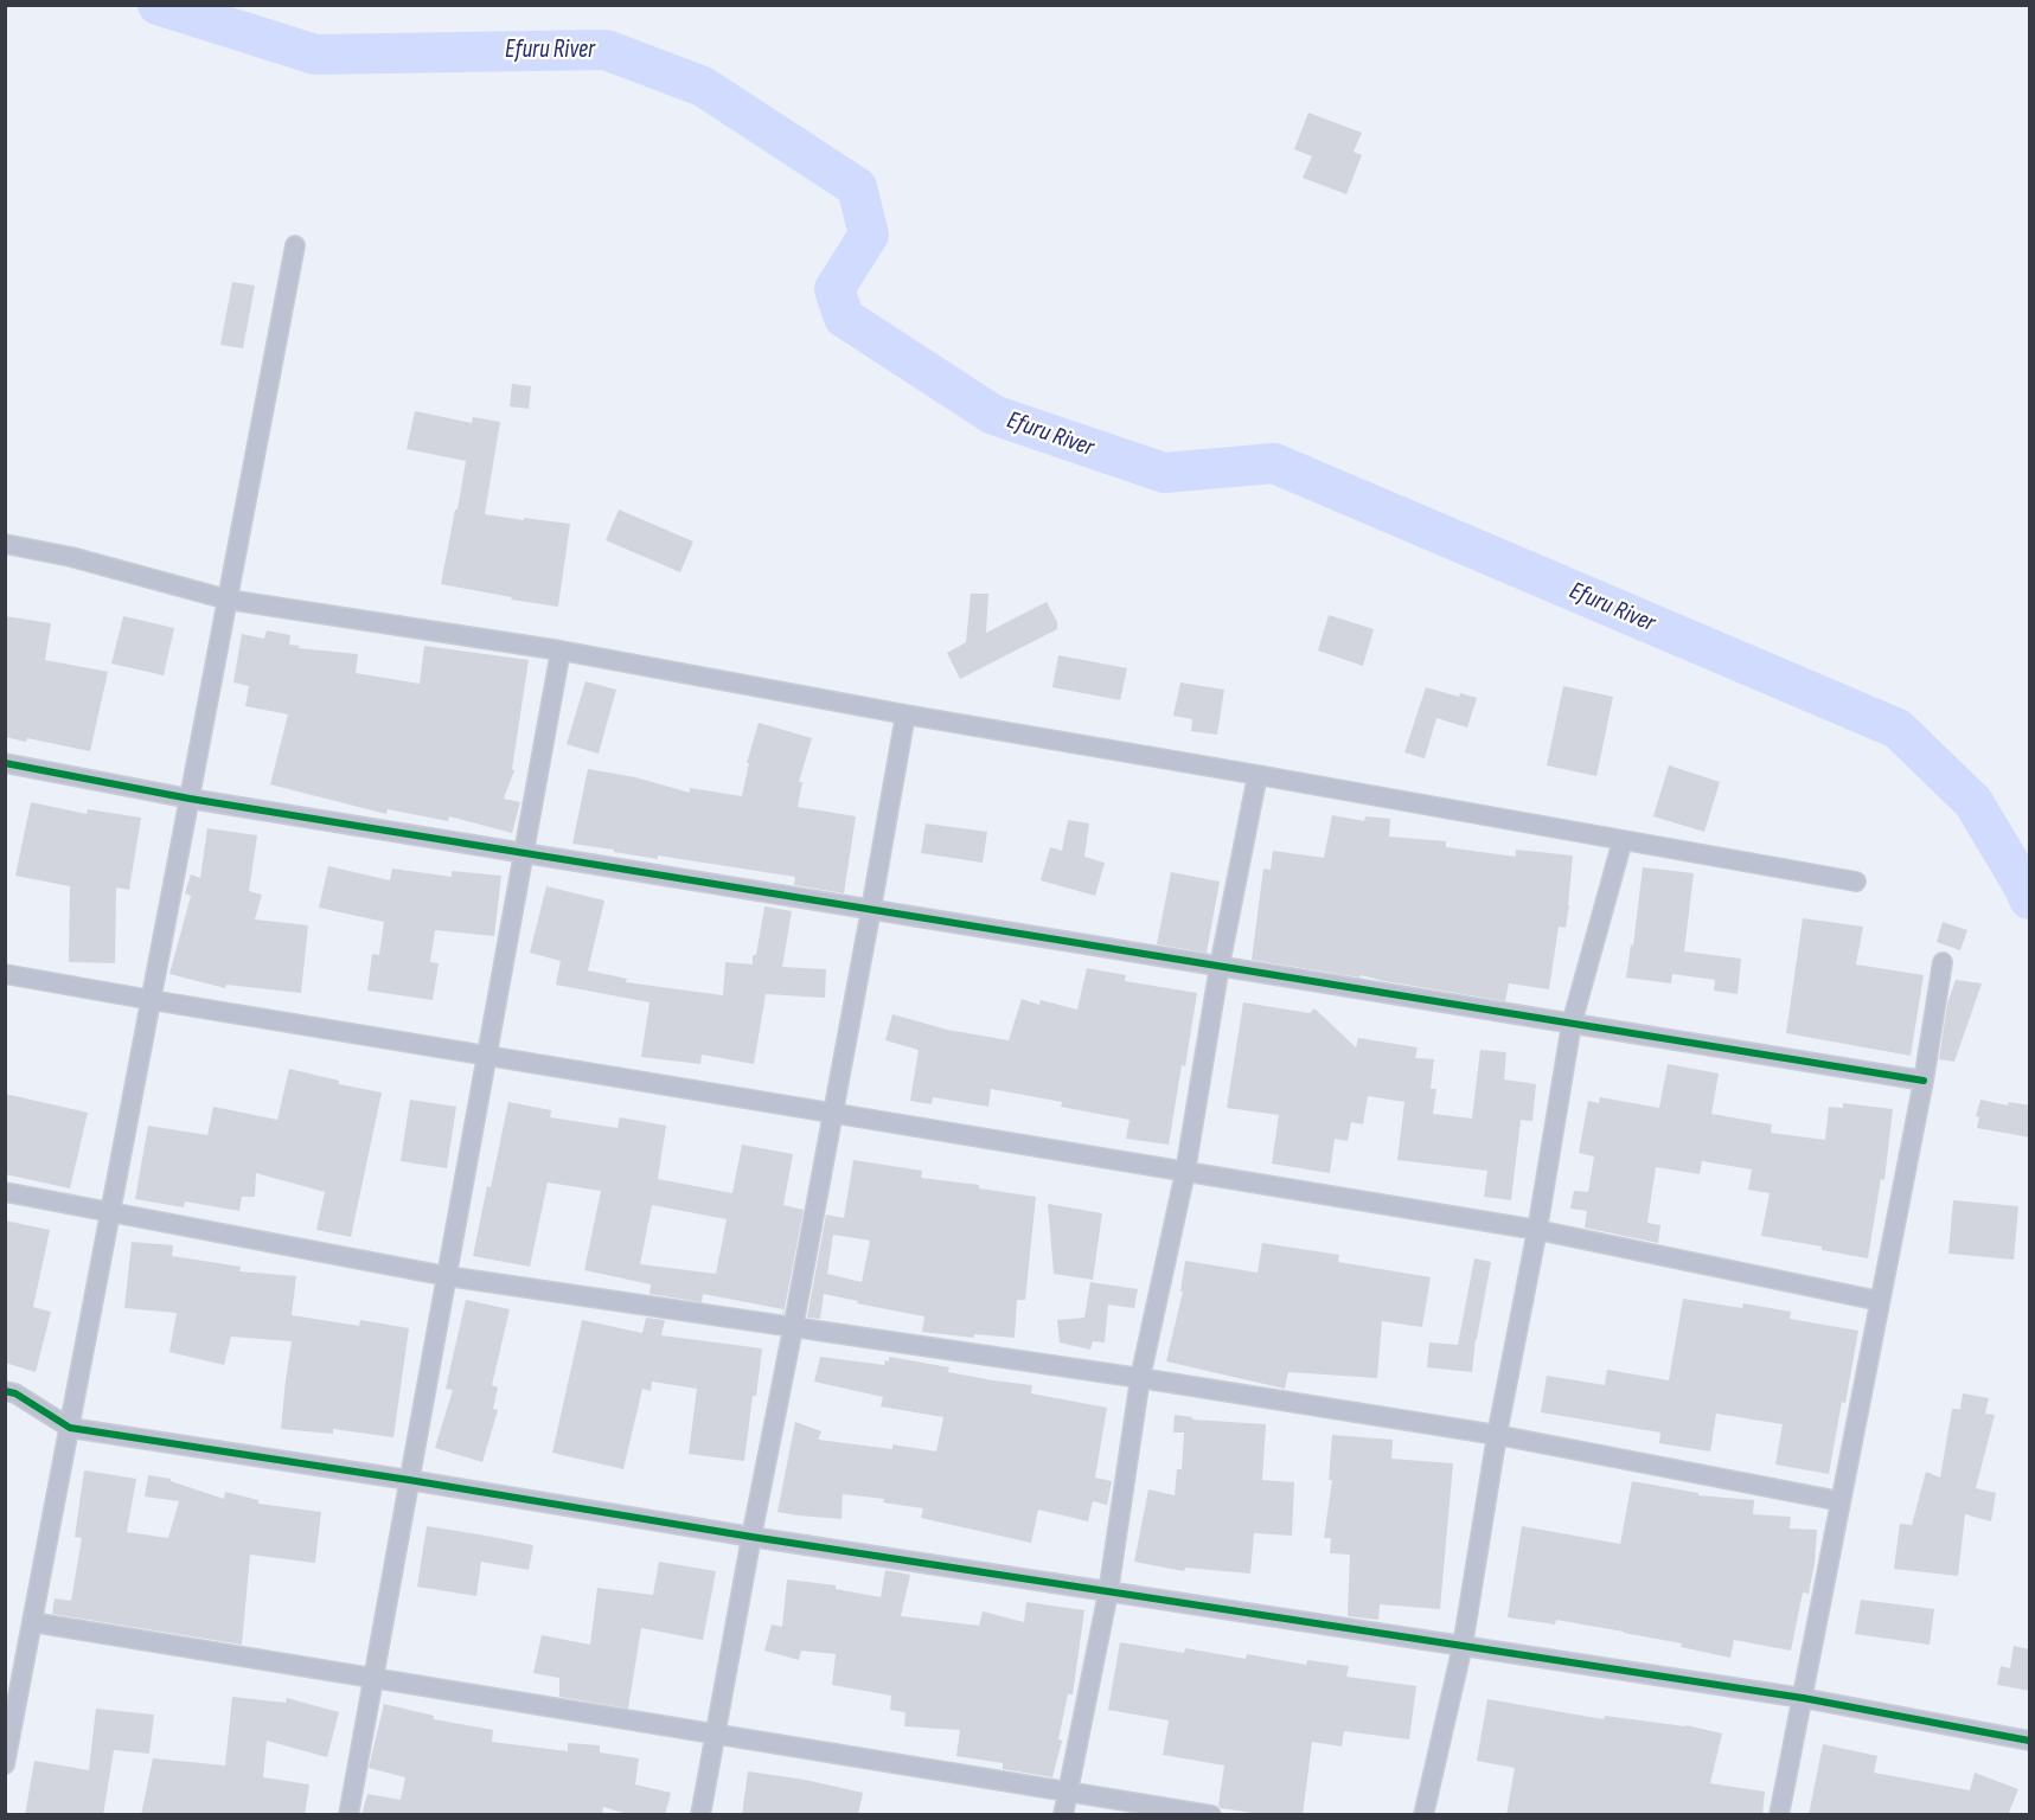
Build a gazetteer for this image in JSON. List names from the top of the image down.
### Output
{
  "water": ["Efuru River"]
}
